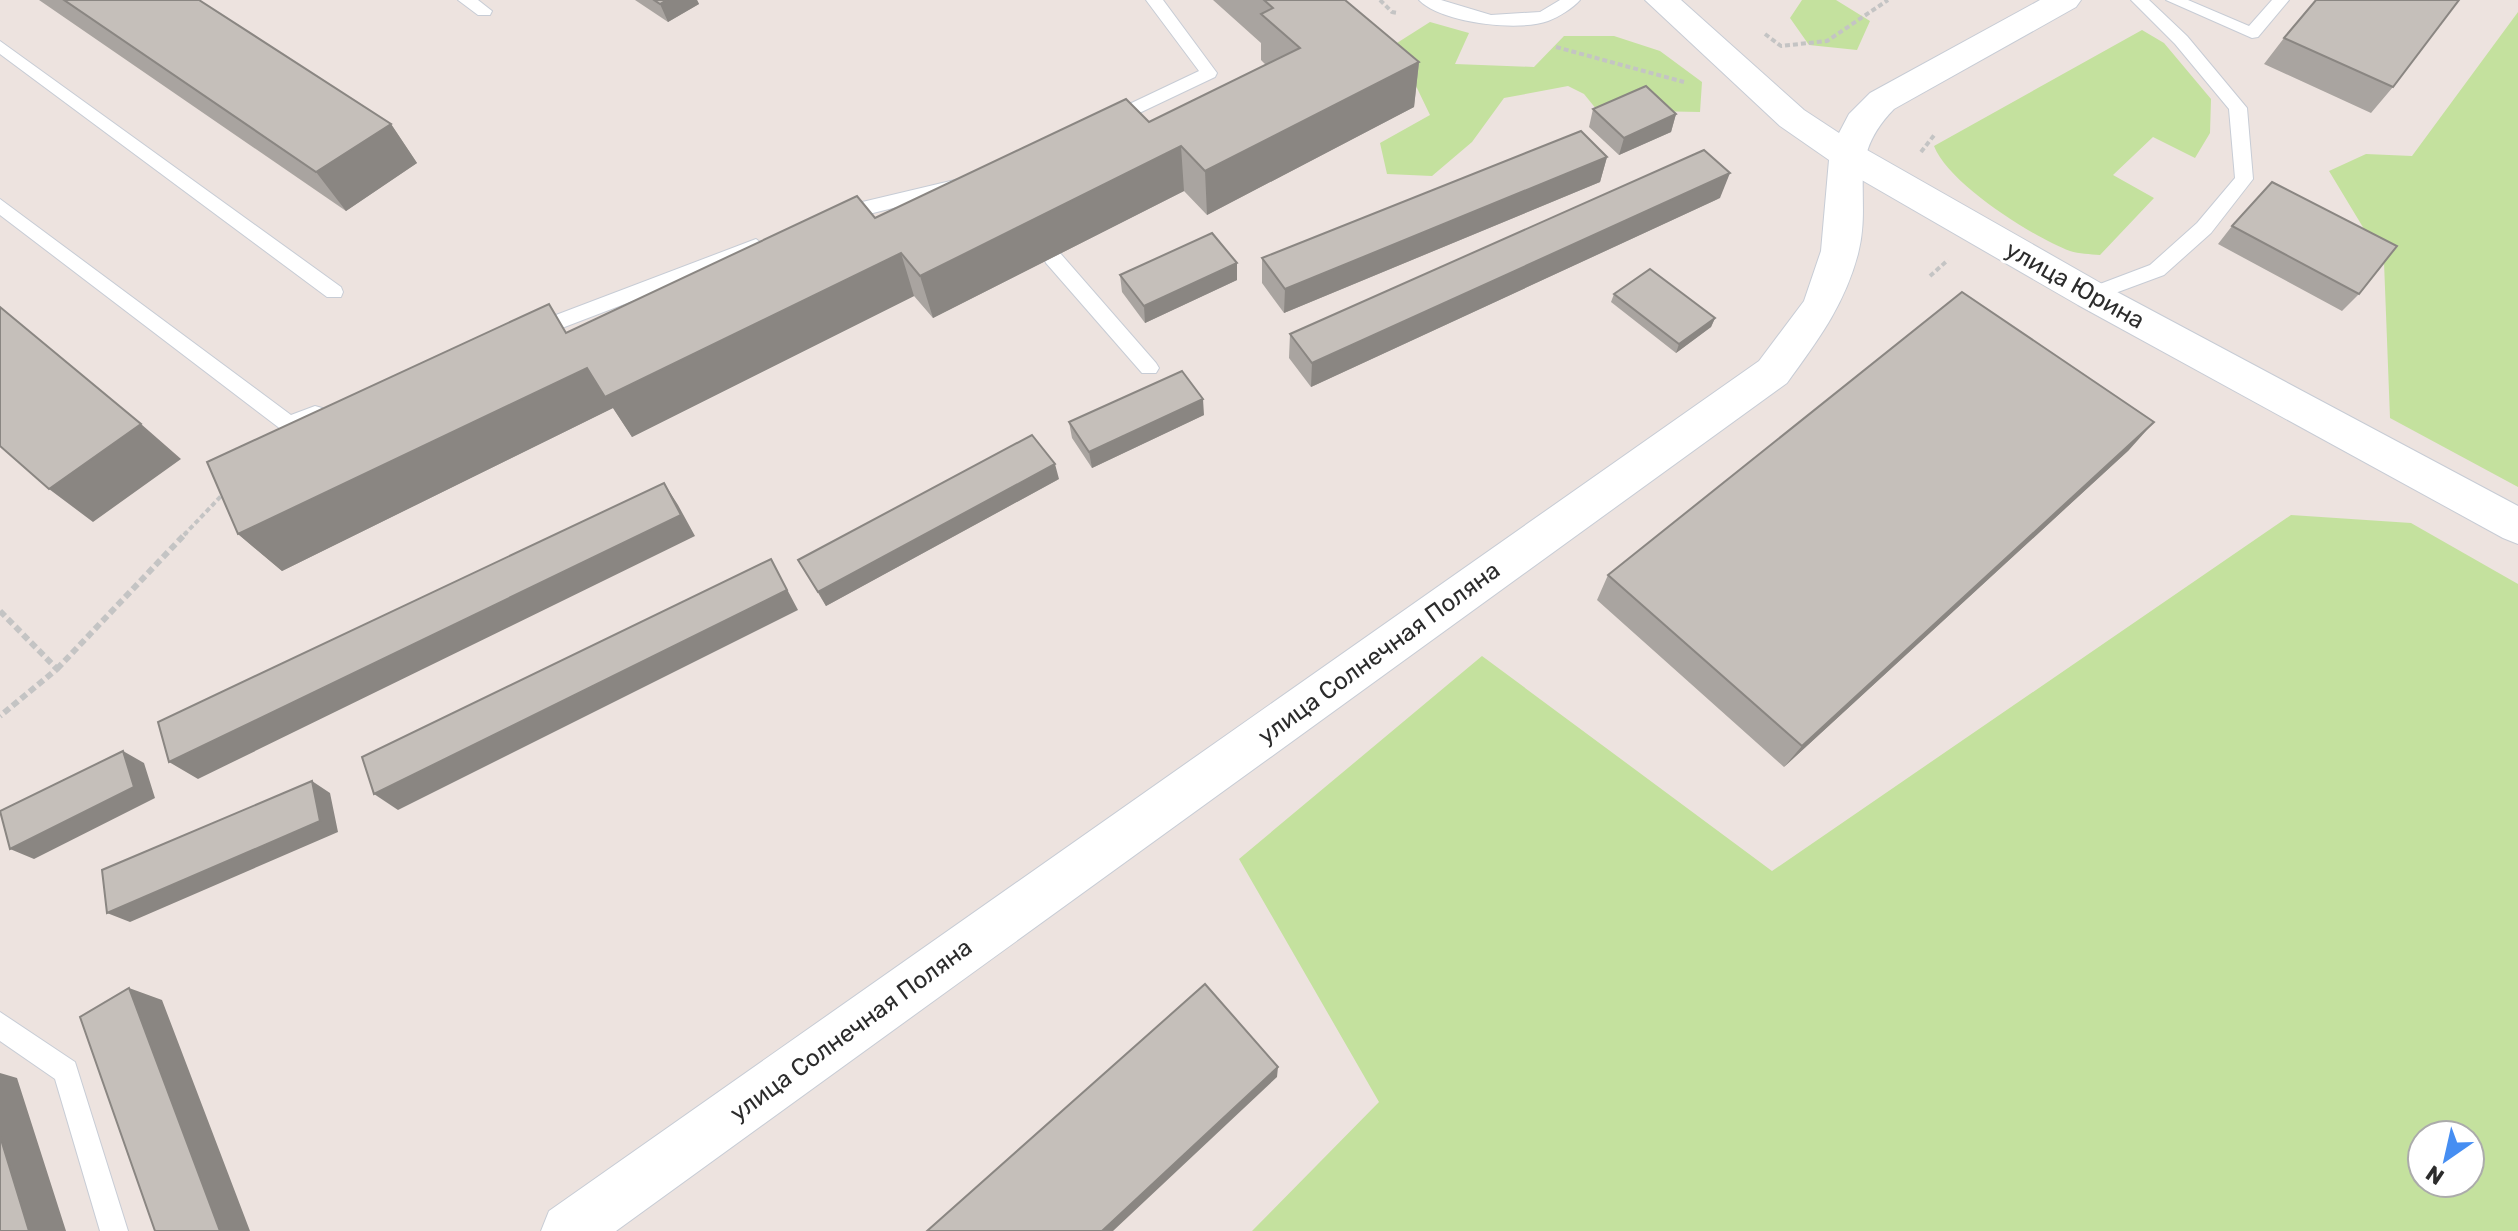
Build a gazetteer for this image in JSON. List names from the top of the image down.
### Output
{
  "streets": {
    "street": ["улица Юрина", "улица Солнечная Поляна"]
  },
  "crossings": [
    ["улица Юрина", "улица Солнечная Поляна"]
  ],
  "north": "bottom left"
}
